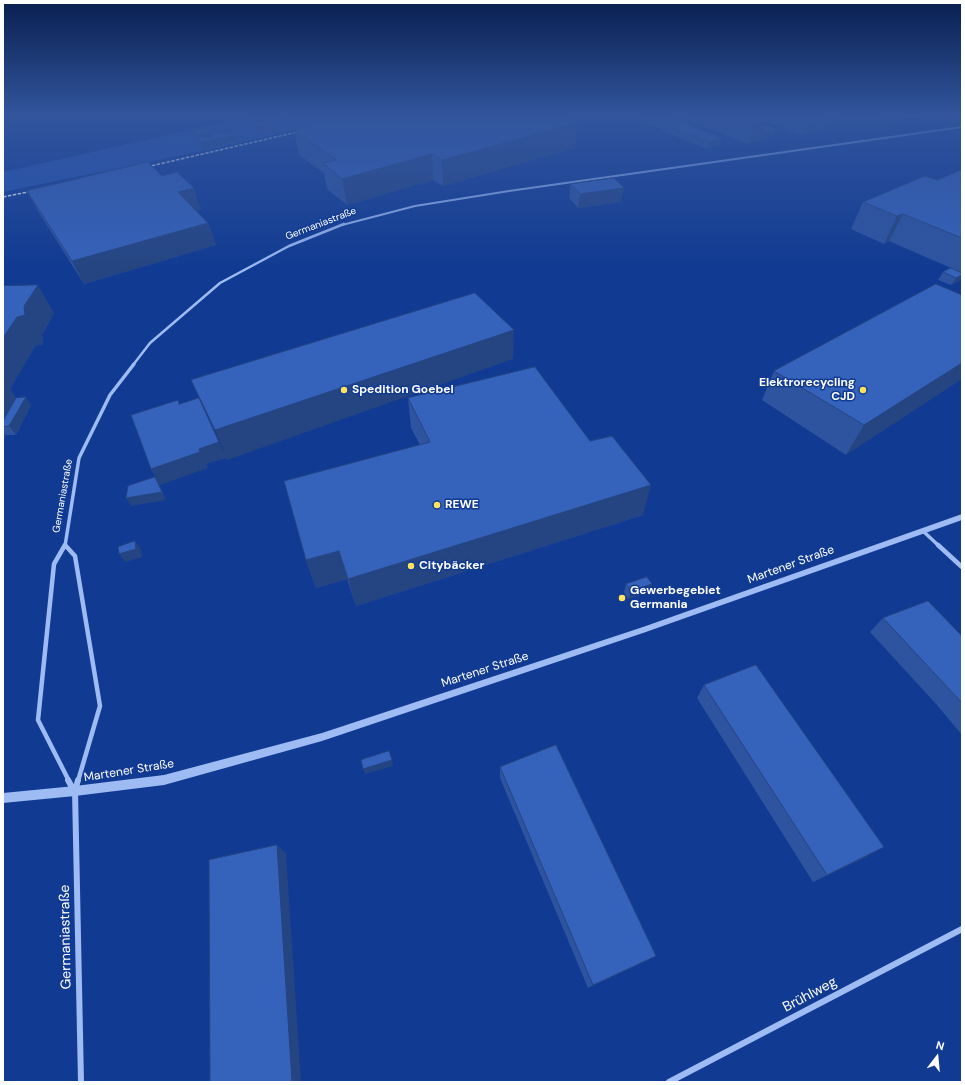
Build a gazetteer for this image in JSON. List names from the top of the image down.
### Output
{
  "streets": {
    "street": ["Germaniastraße", "Martener Straße", "Brühlweg"]
  },
  "crossings": [
    ["Germaniastraße", "Martener Straße"]
  ],
  "places": [
    "Spedition Goebel",
    "Elektrorecycling CJD",
    "REWE",
    "Citybäcker",
    "Gewerbegebiet Germania"
  ],
  "north": "top"
}
